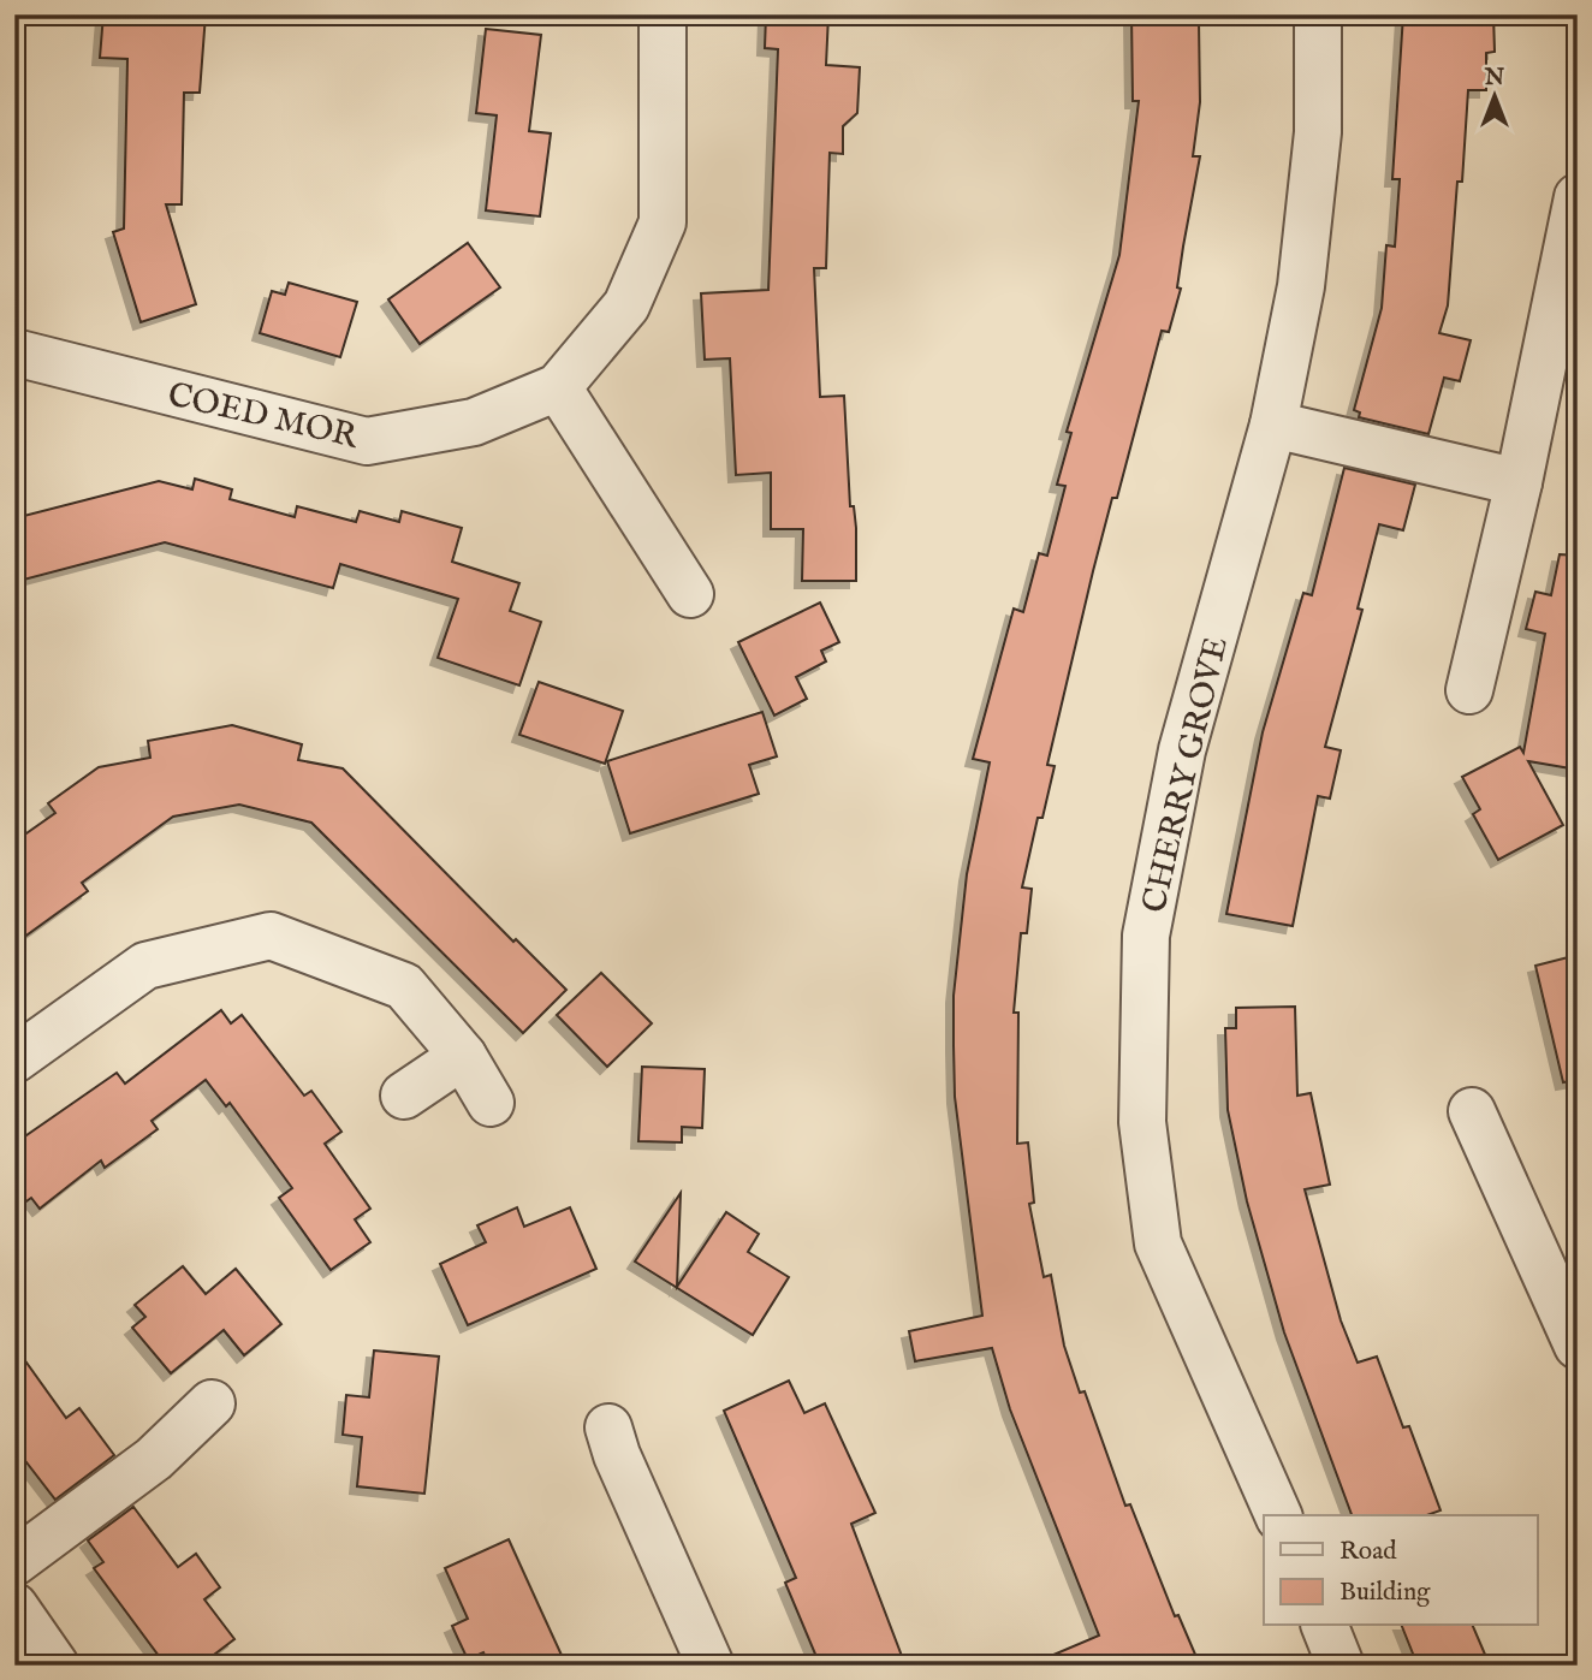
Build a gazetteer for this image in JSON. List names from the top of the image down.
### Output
{
  "streets": {
    "street": ["COED MOR", "CHERRY GROVE"]
  },
  "legend": ["Road", "Building"],
  "north": "top"
}
